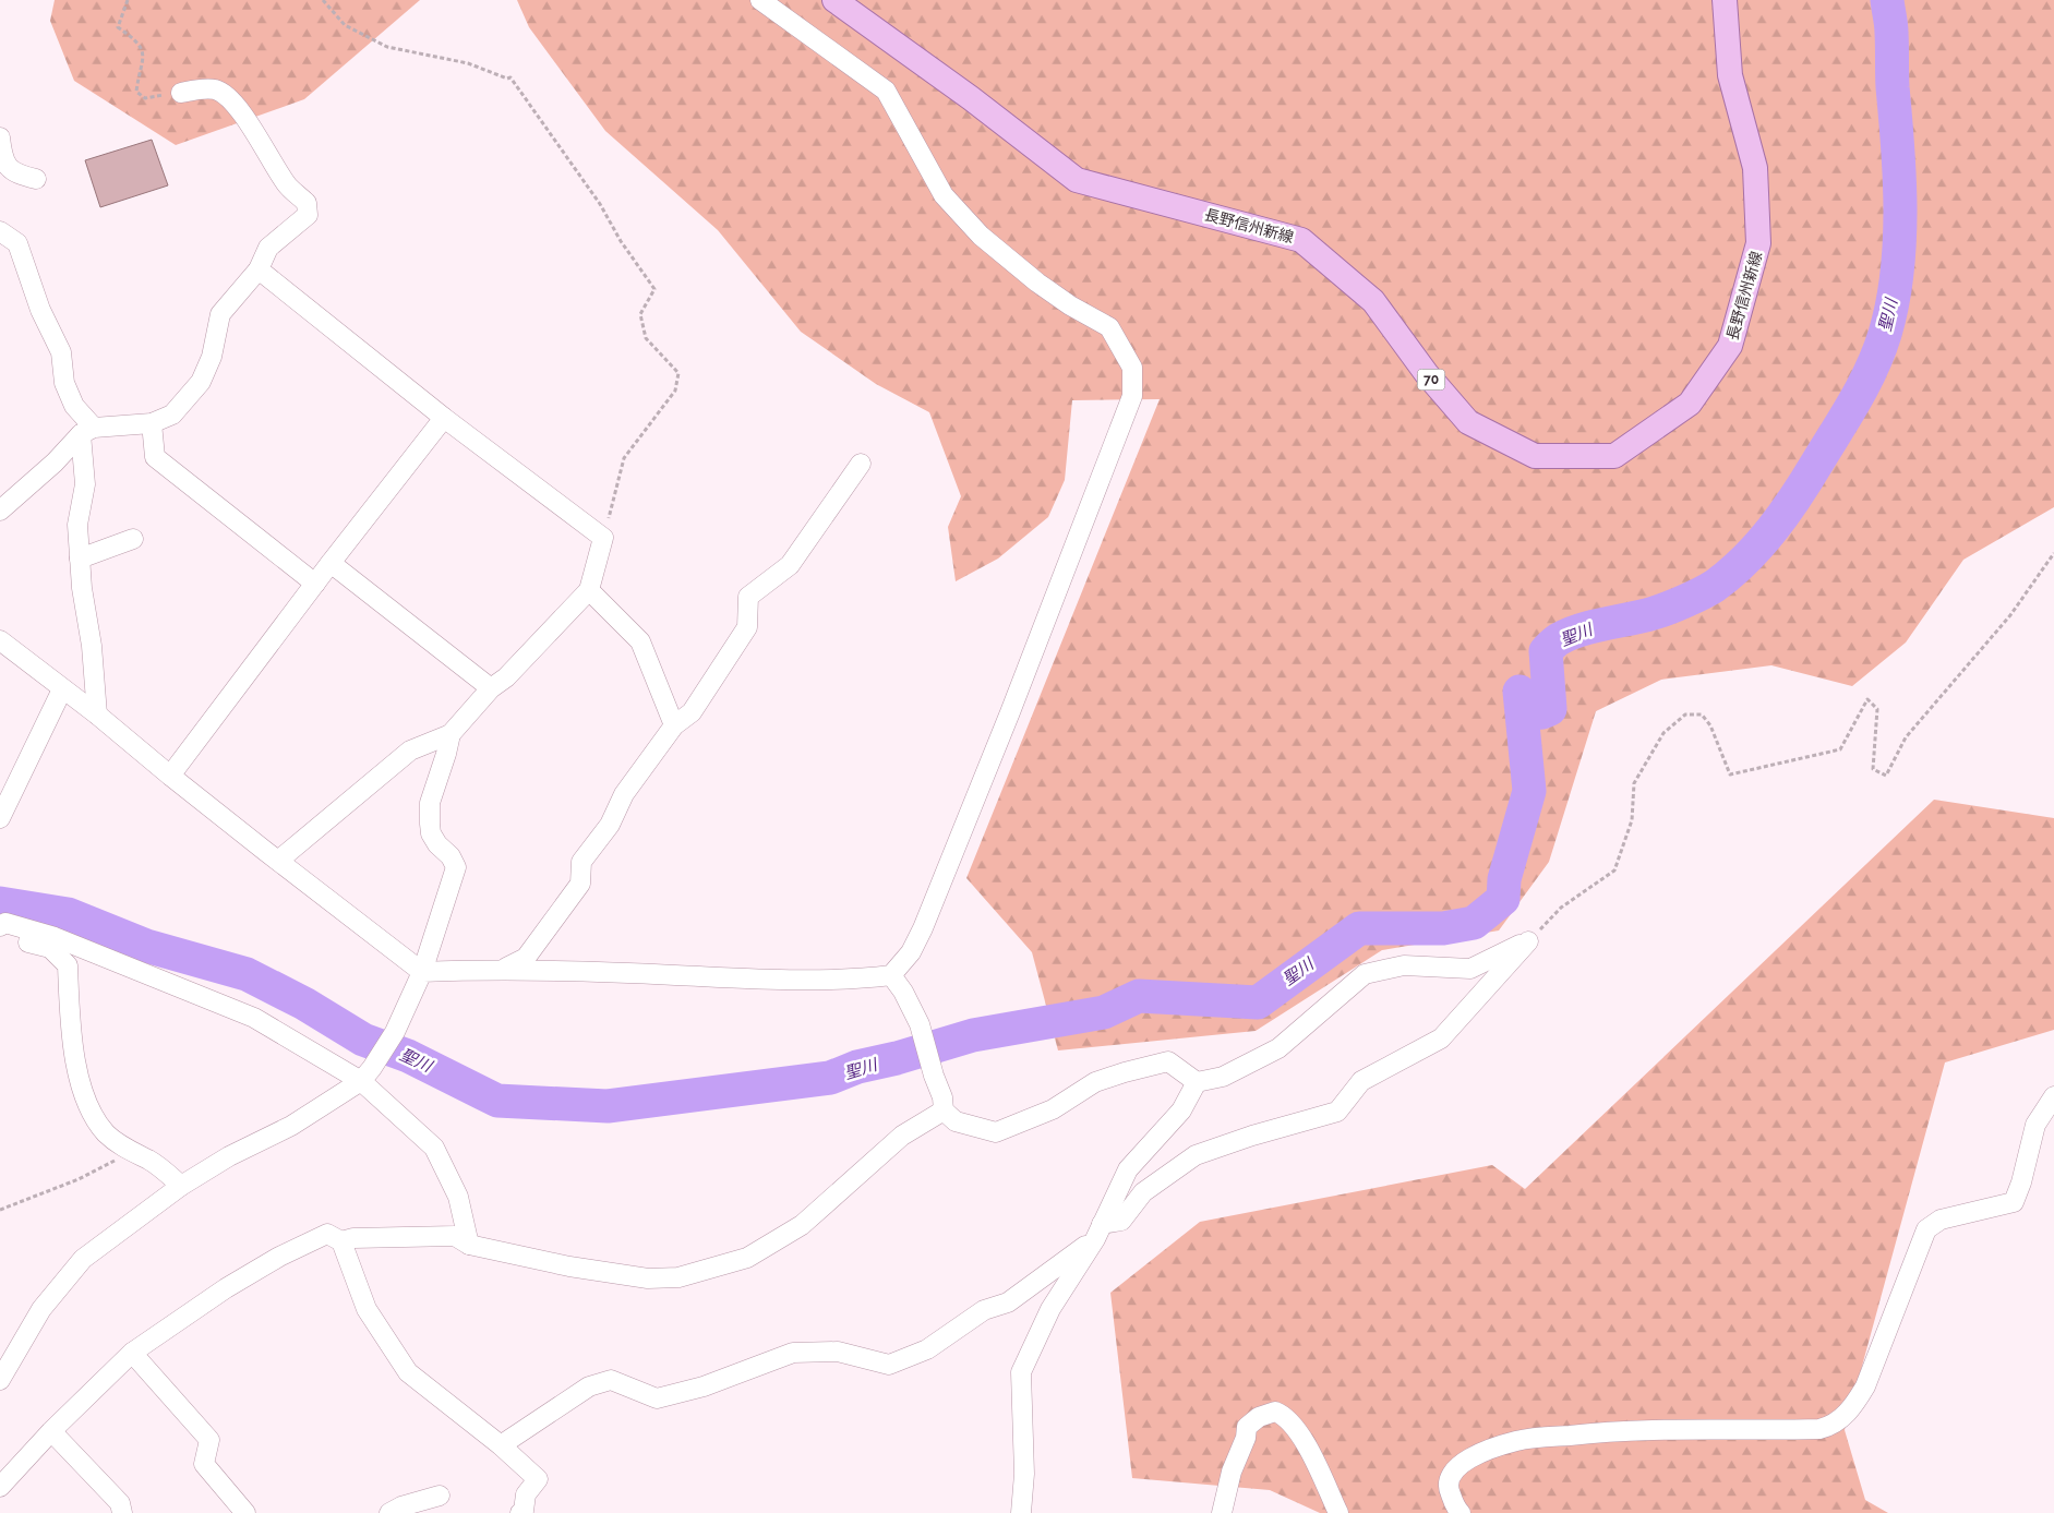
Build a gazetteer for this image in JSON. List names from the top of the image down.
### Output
{
  "streets": {
    "main road": ["長野信州新線", "70"]
  },
  "water": ["聖川"]
}
